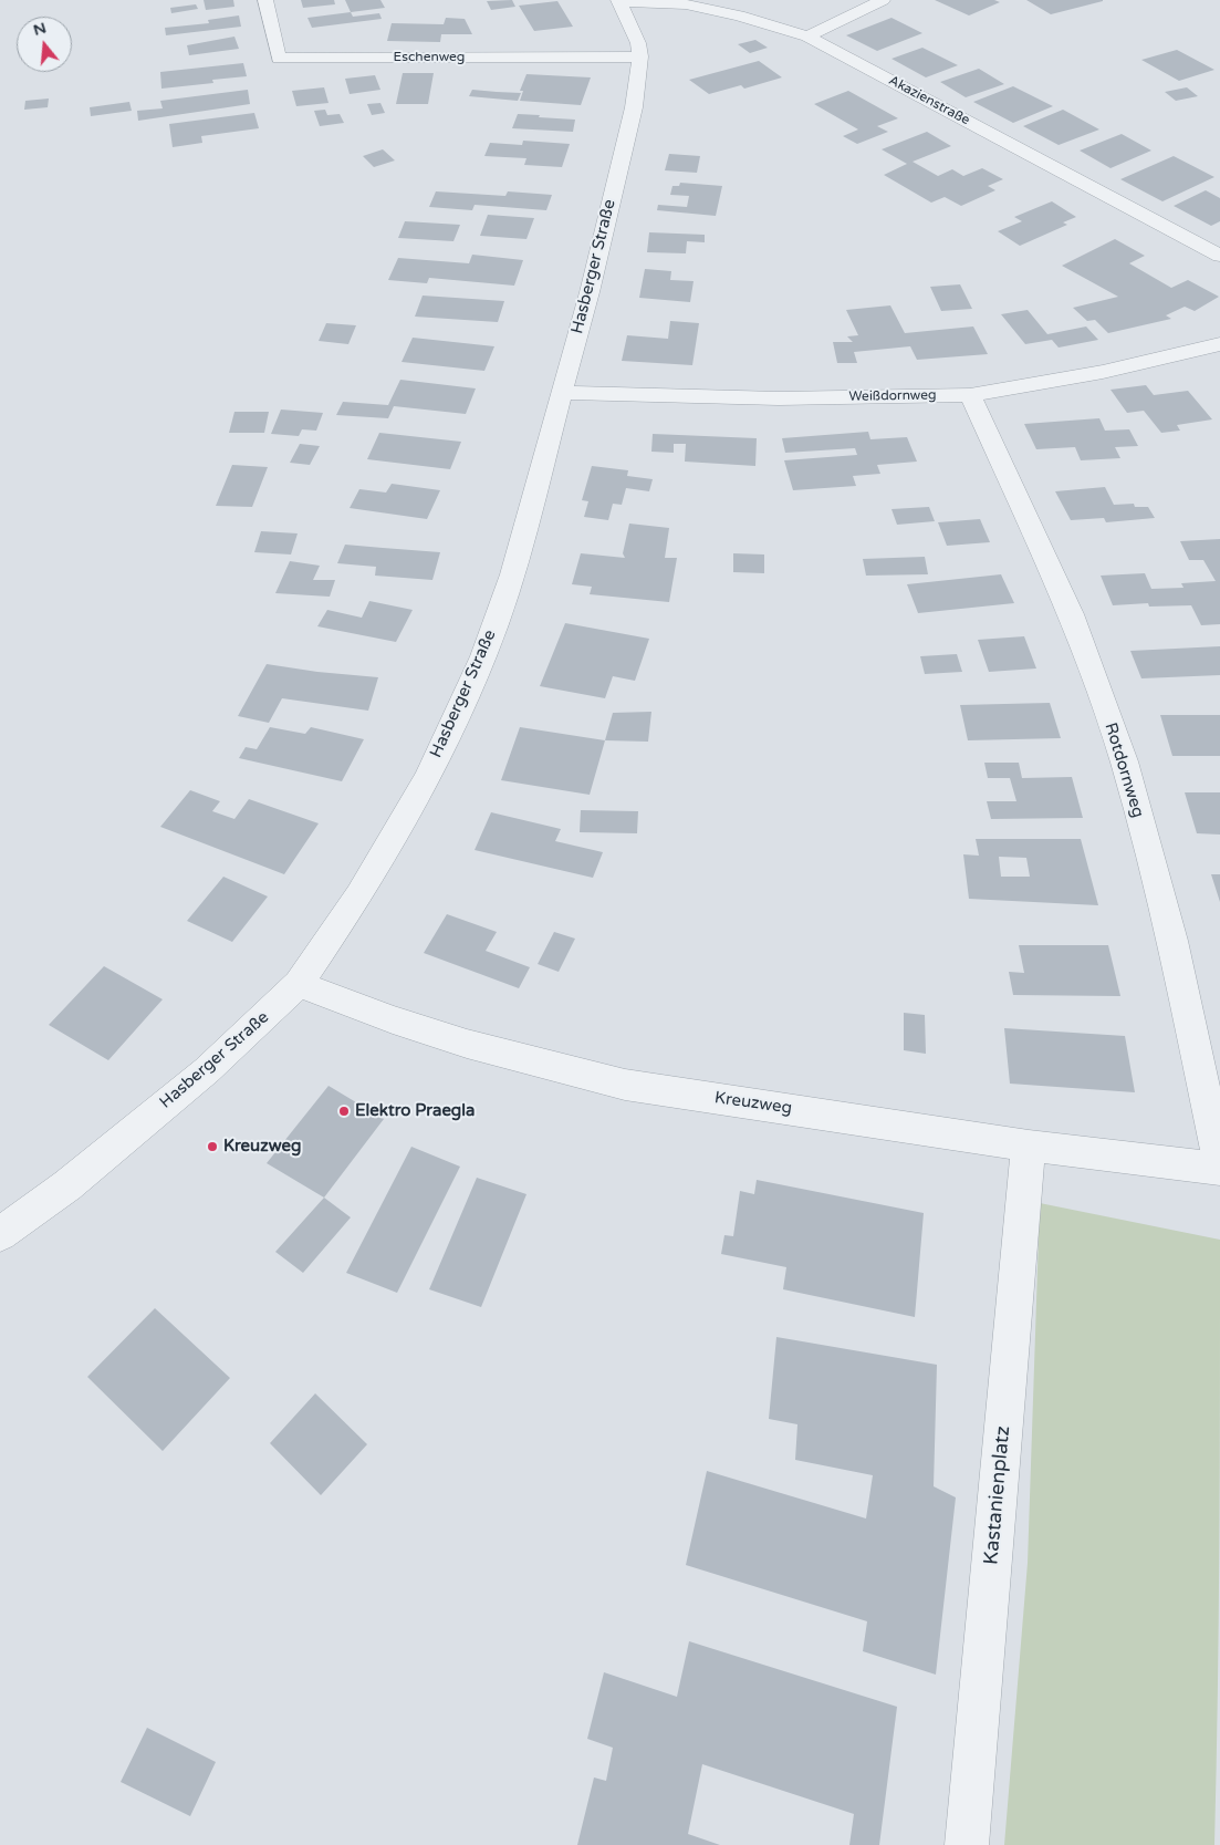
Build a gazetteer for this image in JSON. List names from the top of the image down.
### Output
{
  "streets": {
    "street": [
      "Eschenweg",
      "Akazienstraße",
      "Hasberger Straße",
      "Weißdornweg",
      "Rotdornweg",
      "Kreuzweg",
      "Kastanienplatz"
    ]
  },
  "crossings": [
    ["Eschenweg", "Hasberger Straße"],
    ["Akazienstraße", "Hasberger Straße"],
    ["Hasberger Straße", "Weißdornweg"],
    ["Hasberger Straße", "Kreuzweg"],
    ["Weißdornweg", "Rotdornweg"],
    ["Rotdornweg", "Kreuzweg"],
    ["Kreuzweg", "Kastanienplatz"]
  ],
  "places": ["Elektro Praegla", "Kreuzweg"],
  "north": "top"
}
